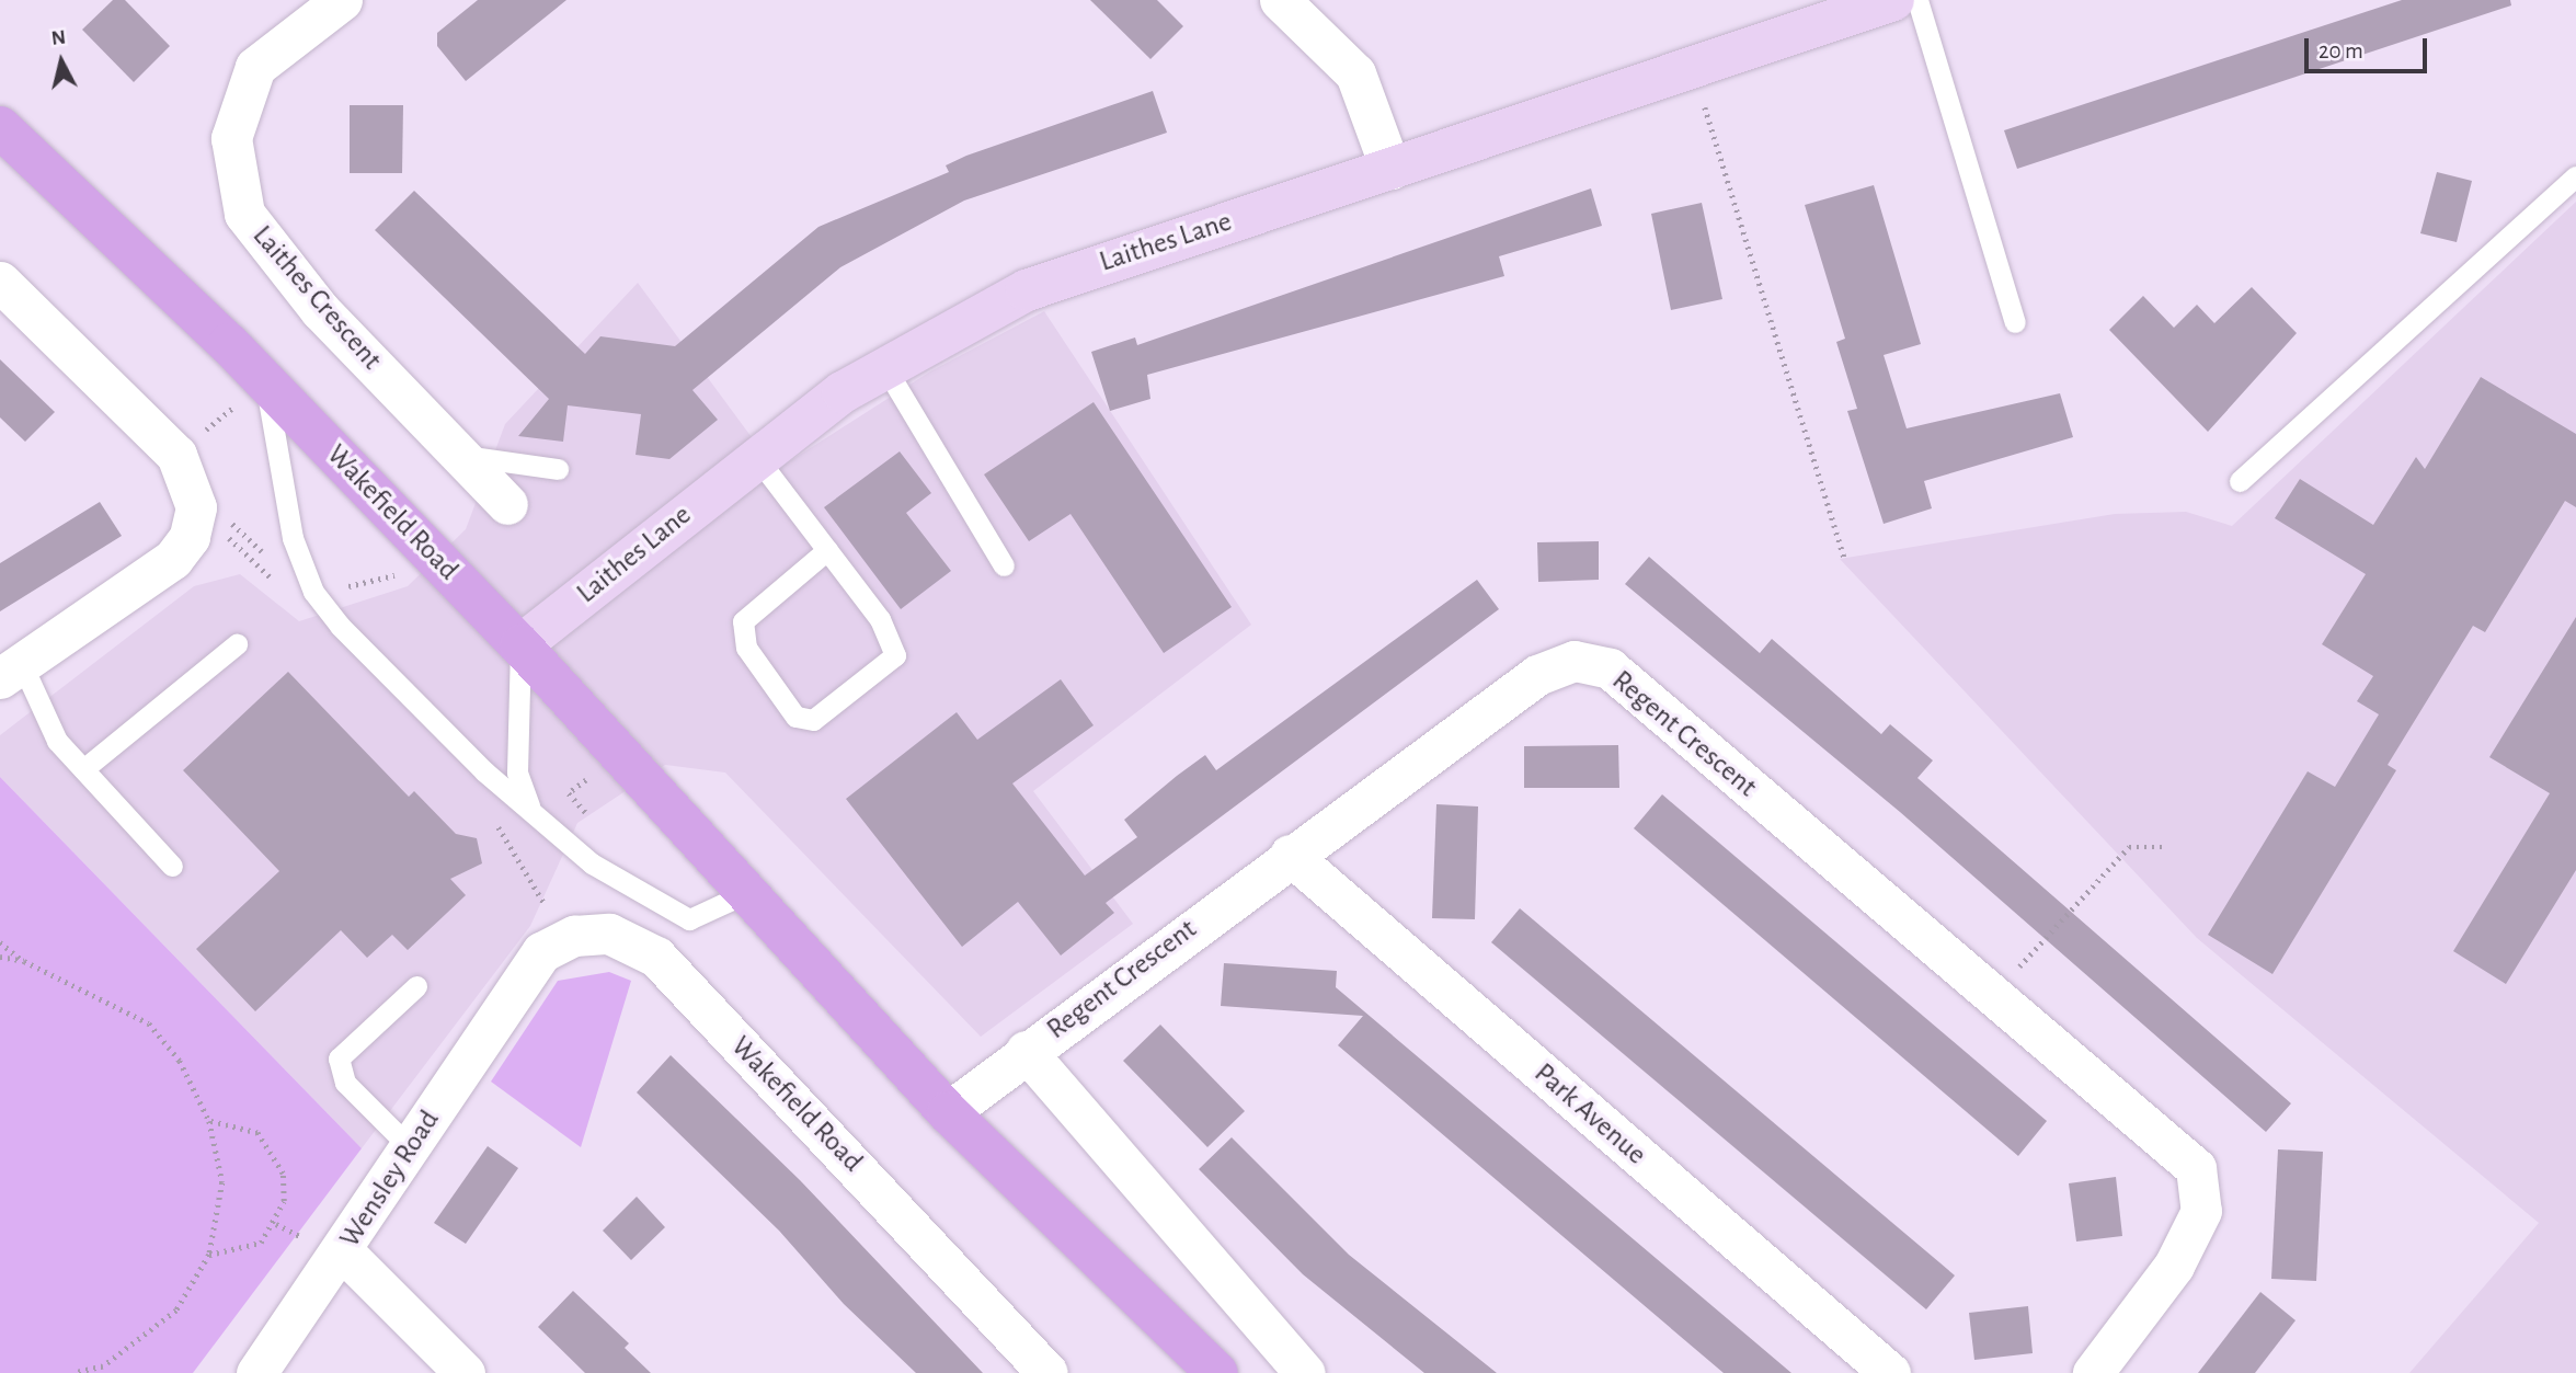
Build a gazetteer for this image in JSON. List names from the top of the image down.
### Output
{
  "streets": {
    "main road": ["Laithes Lane", "Wakefield Road"],
    "street": [
      "Laithes Crescent",
      "Regent Crescent",
      "Park Avenue",
      "Wensley Road"
    ]
  },
  "crossings": [
    ["Laithes Lane", "Wakefield Road"],
    ["Wakefield Road", "Regent Crescent"],
    ["Wakefield Road", "Wensley Road"],
    ["Regent Crescent", "Park Avenue"]
  ],
  "scale_bar": "20 m",
  "north": "top"
}
